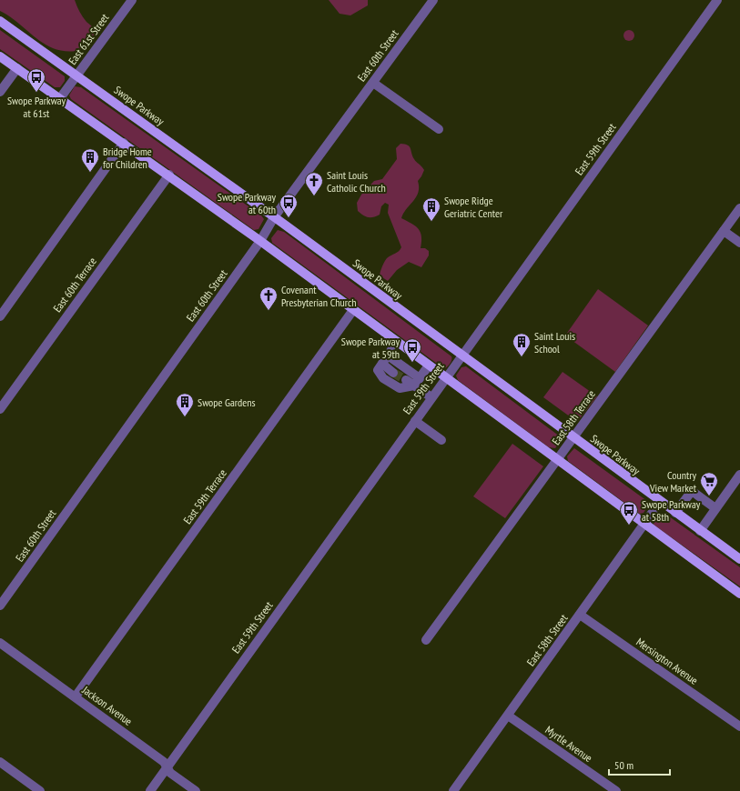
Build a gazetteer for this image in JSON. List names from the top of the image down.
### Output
{
  "streets": {
    "main road": ["Swope Parkway"],
    "street": [
      "East 61st Street",
      "East 60th Street",
      "East 59th Street",
      "East 60th Terrace",
      "East 58th Terrace",
      "East 59th Terrace",
      "East 58th Street",
      "Mersington Avenue",
      "Jackson Avenue",
      "Myrtle Avenue"
    ]
  },
  "crossings": [
    ["East 61st Street", "Swope Parkway"],
    ["East 60th Street", "Swope Parkway"],
    ["Swope Parkway", "East 59th Street"],
    ["Swope Parkway", "East 58th Terrace"],
    ["Swope Parkway", "East 58th Street"],
    ["East 59th Street", "Jackson Avenue"],
    ["East 59th Terrace", "Jackson Avenue"],
    ["East 58th Street", "Mersington Avenue"],
    ["East 58th Street", "Myrtle Avenue"]
  ],
  "places": {
    "bus stop": [
      "Swope Parkway at 61st",
      "Swope Parkway at 60th",
      "Swope Parkway at 59th",
      "Swope Parkway at 58th"
    ],
    "building": [
      "Bridge Home for Children",
      "Swope Ridge Geriatric Center",
      "Saint Louis School",
      "Swope Gardens"
    ],
    "church": ["Saint Louis Catholic Church", "Covenant Presbyterian Church"],
    "supermarket": ["Country View Market"]
  },
  "scale_bar": "50 m"
}
